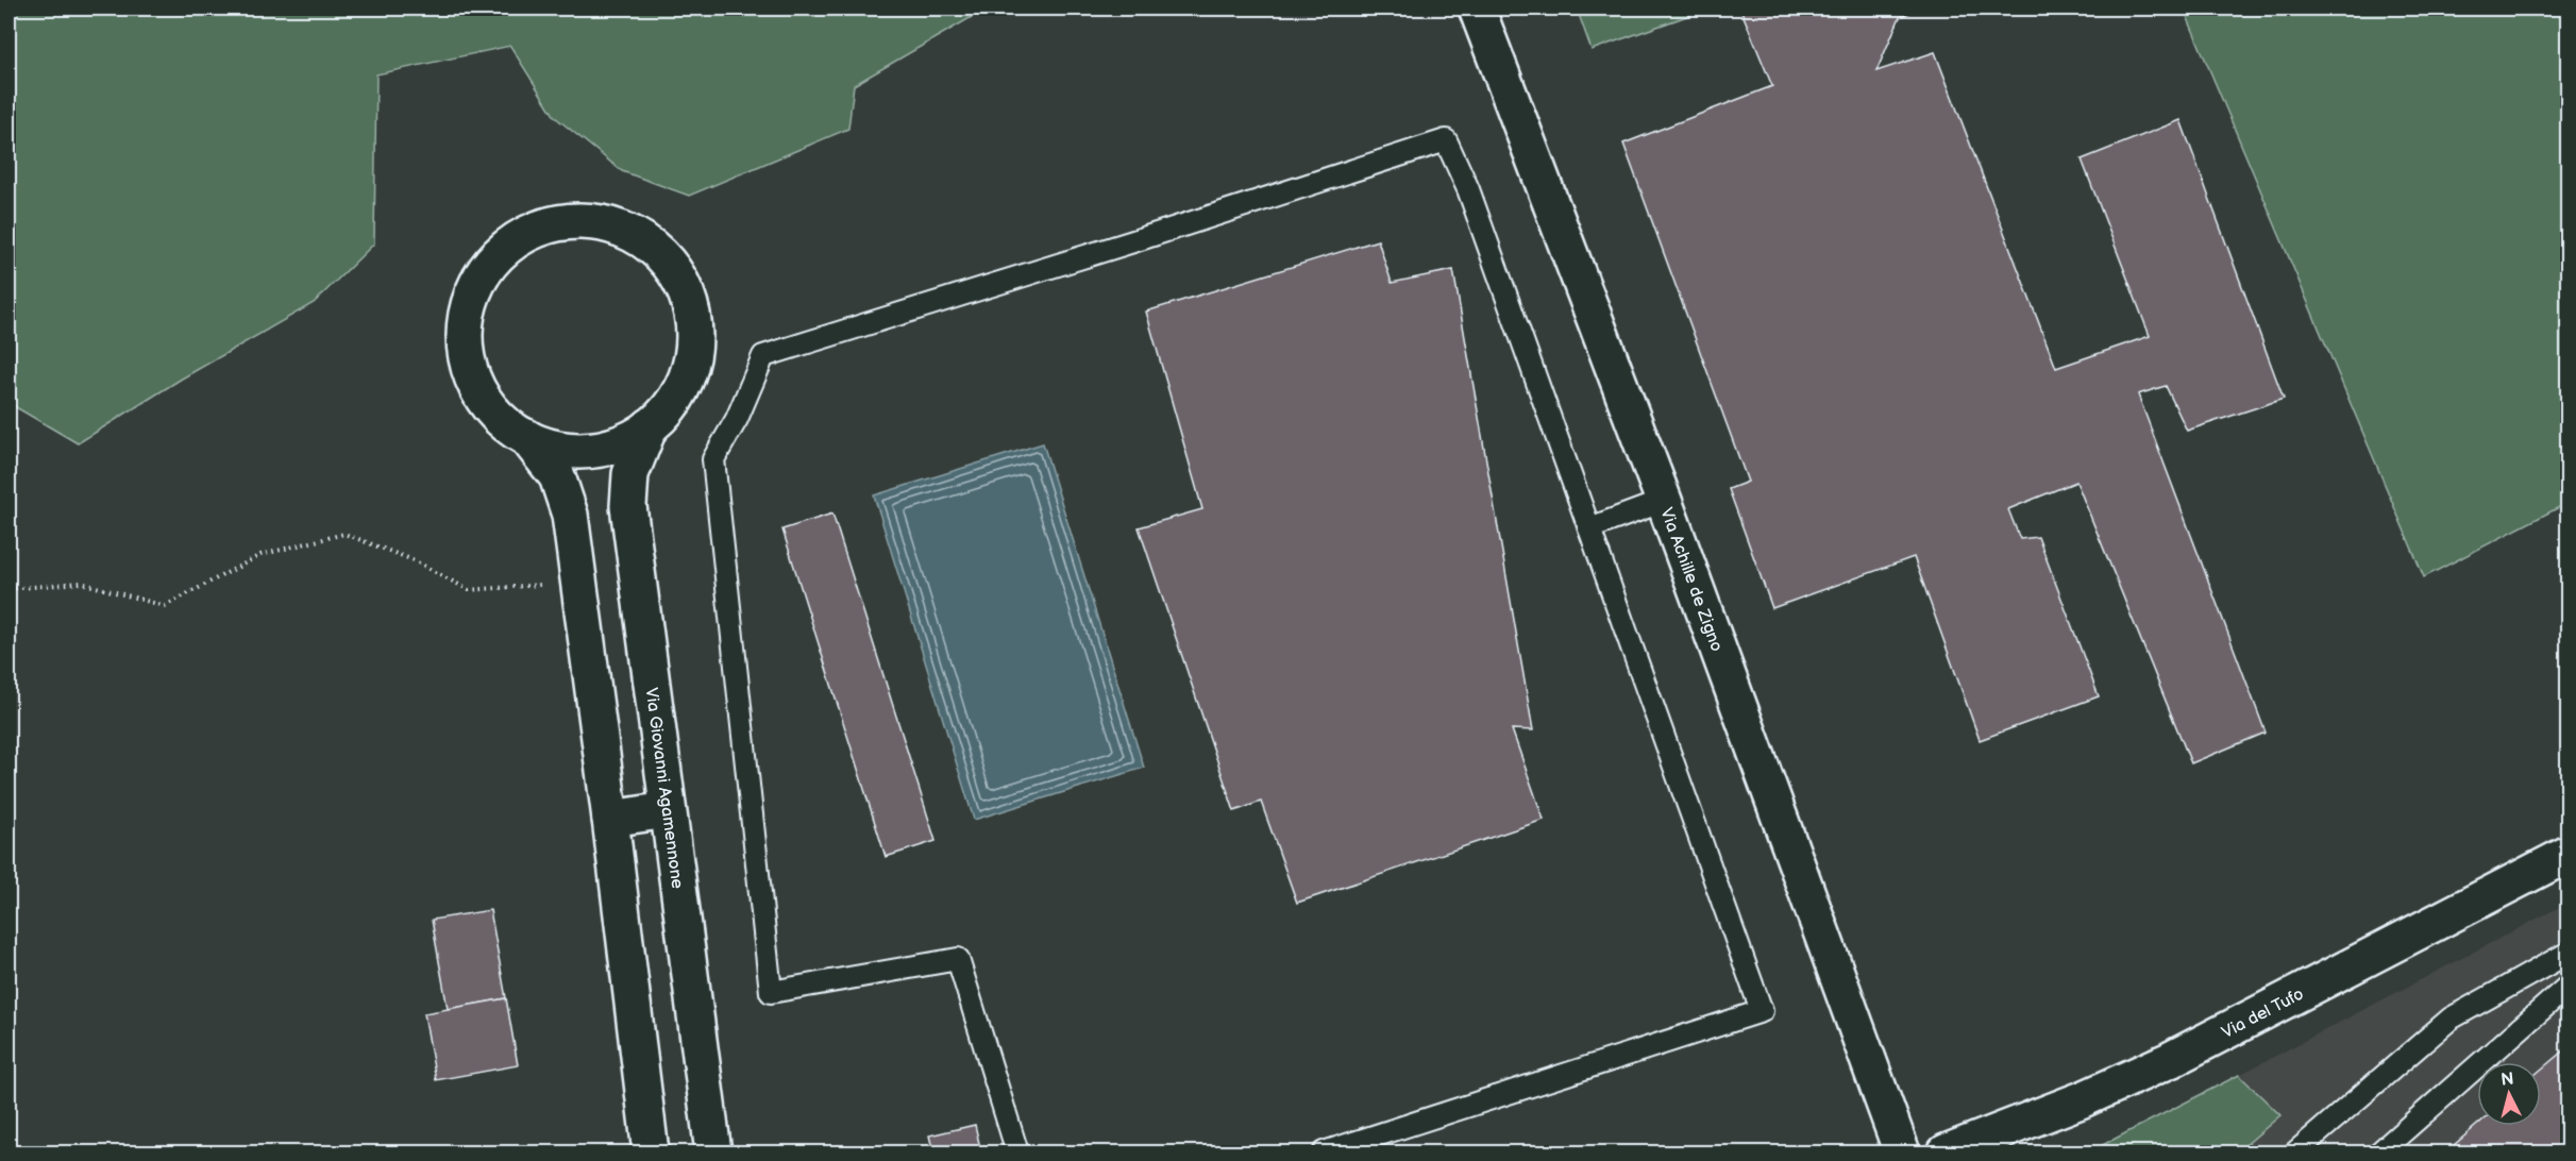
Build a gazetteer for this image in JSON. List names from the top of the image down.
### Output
{
  "streets": {
    "street": ["Via Achille de Zigno", "Via Giovanni Agamennone", "Via del Tufo"]
  },
  "north": "top"
}
